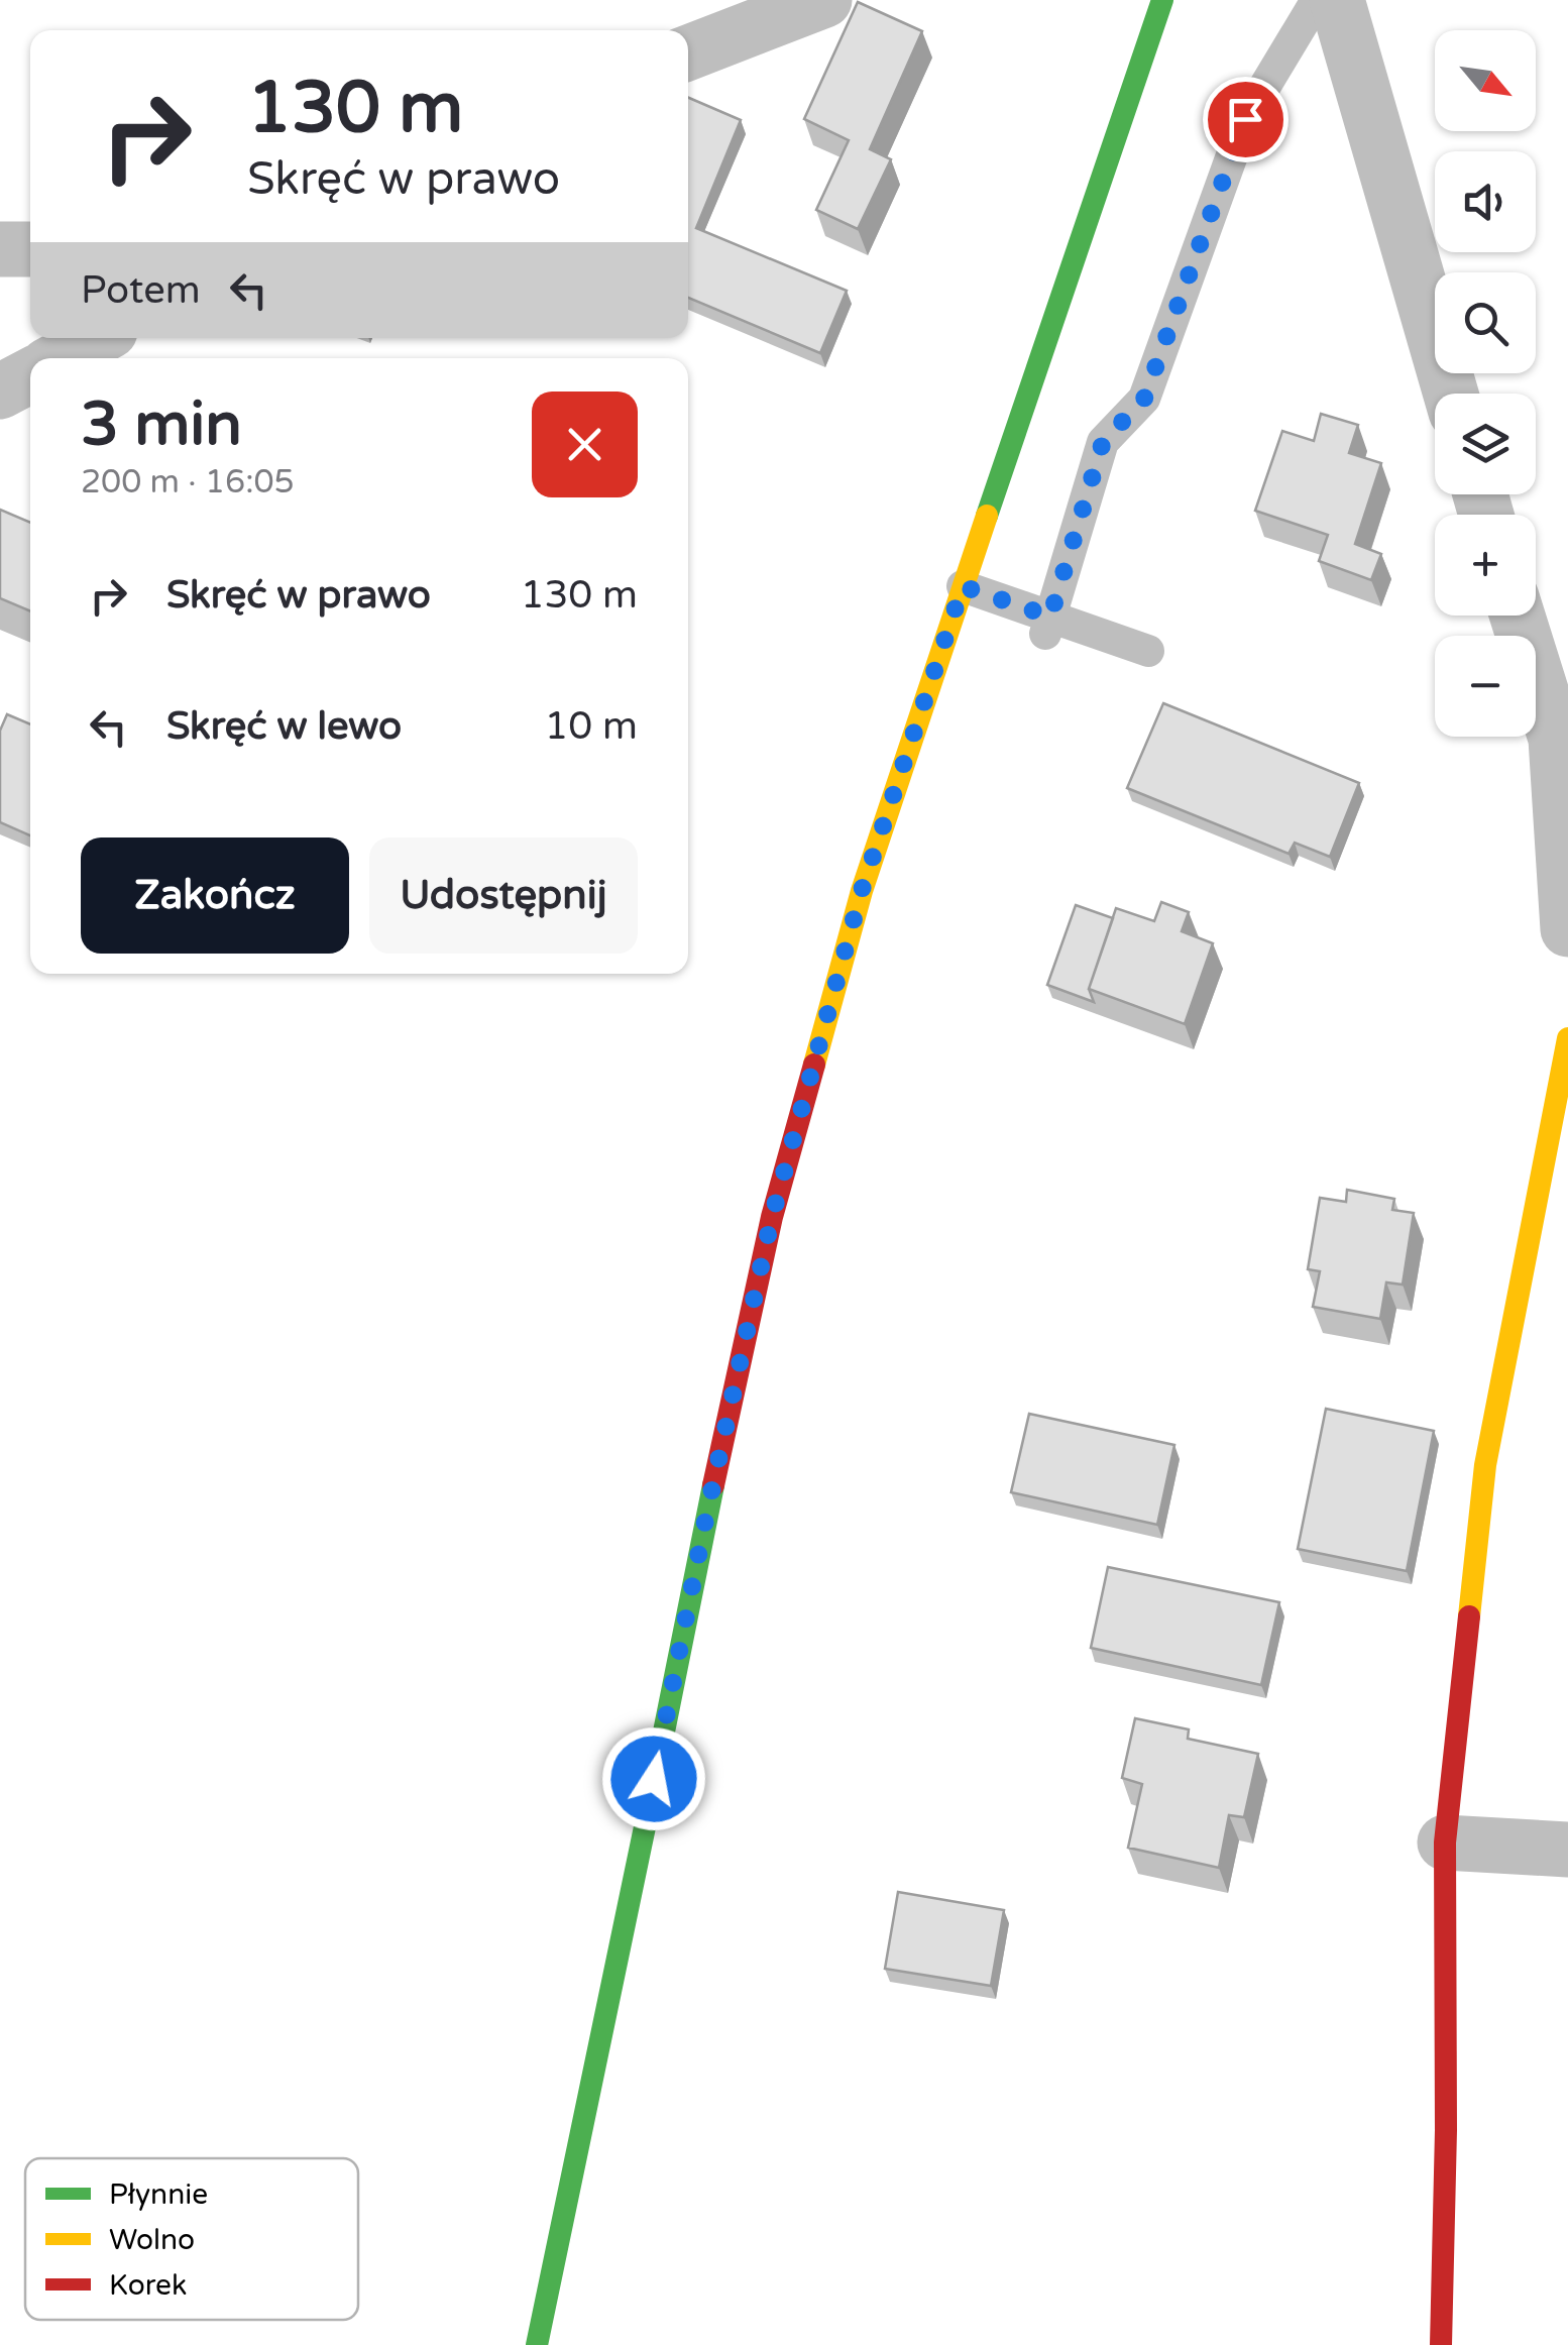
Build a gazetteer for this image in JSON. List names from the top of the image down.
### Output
{
  "legend": ["Płynnie", "Wolno", "Korek"],
  "north": "bottom right",
  "page": {
    "map_buttons": ["+", "−"],
    "turn": ["130 m", "Skręć w prawo"],
    "then": "Potem",
    "heading": ["3 min", "200 m · 16:05"],
    "list": [
      {
        "name": "Skręć w prawo",
        "value": "130 m"
      },
      {
        "name": "Skręć w lewo",
        "value": "10 m"
      }
    ],
    "buttons": ["Zakończ", "Udostępnij"]
  }
}
